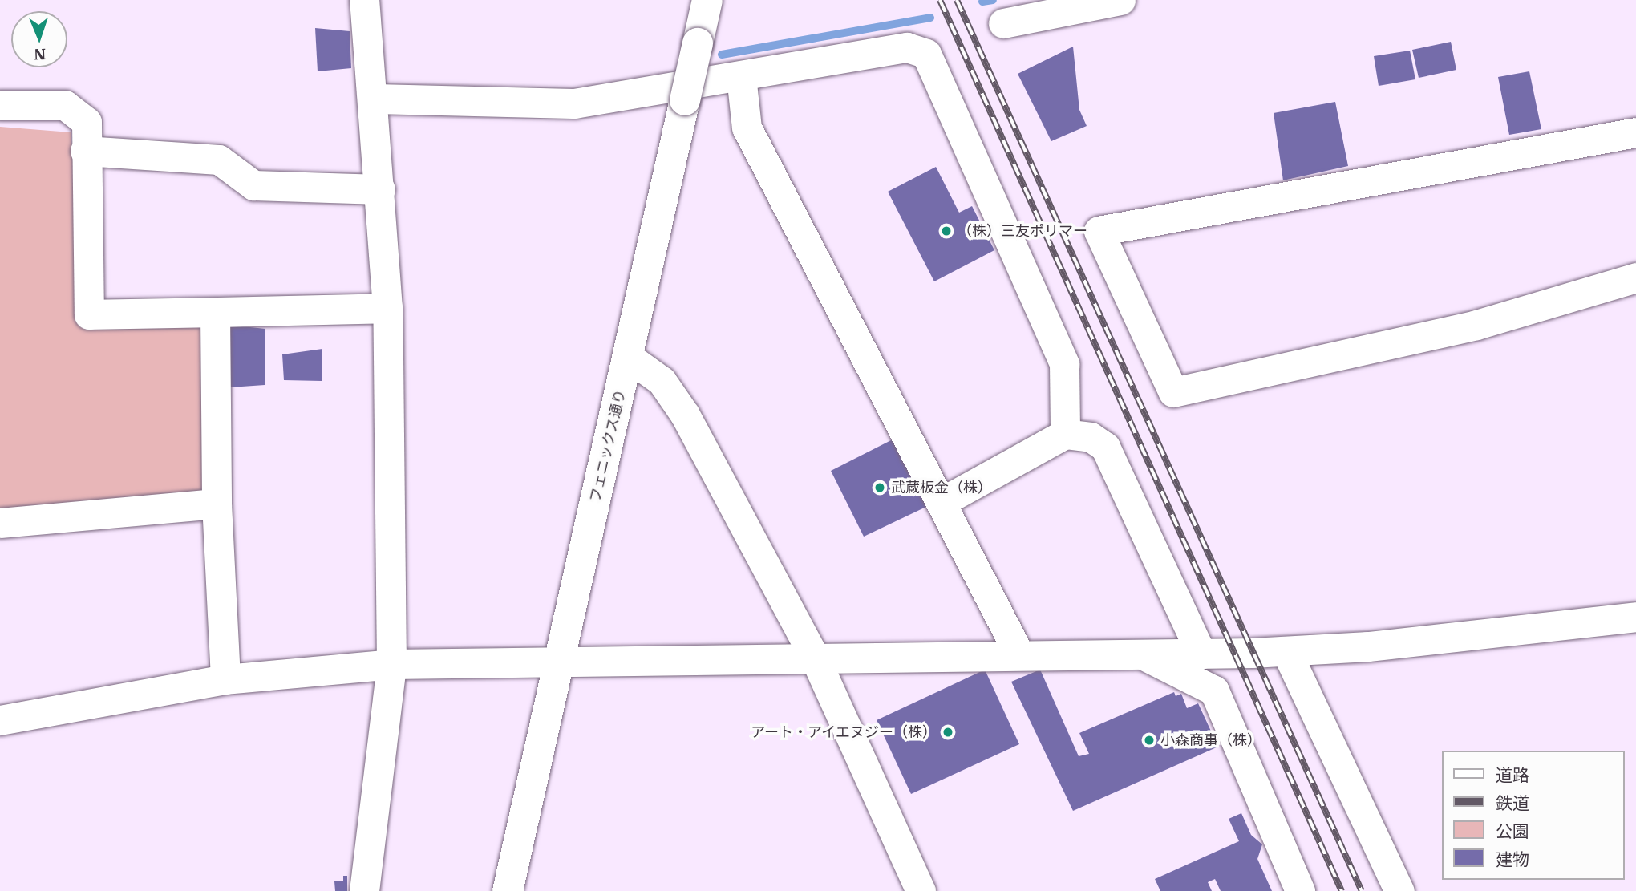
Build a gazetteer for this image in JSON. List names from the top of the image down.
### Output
{
  "streets": {
    "main road": ["フェニックス通り"]
  },
  "places": [
    "（株）三友ポリマー",
    "武蔵板金（株）",
    "アート・アイエヌジー（株）",
    "小森商事（株）"
  ],
  "legend": [
    "道路",
    "鉄道",
    "公園",
    "建物"
  ],
  "north": "bottom"
}
